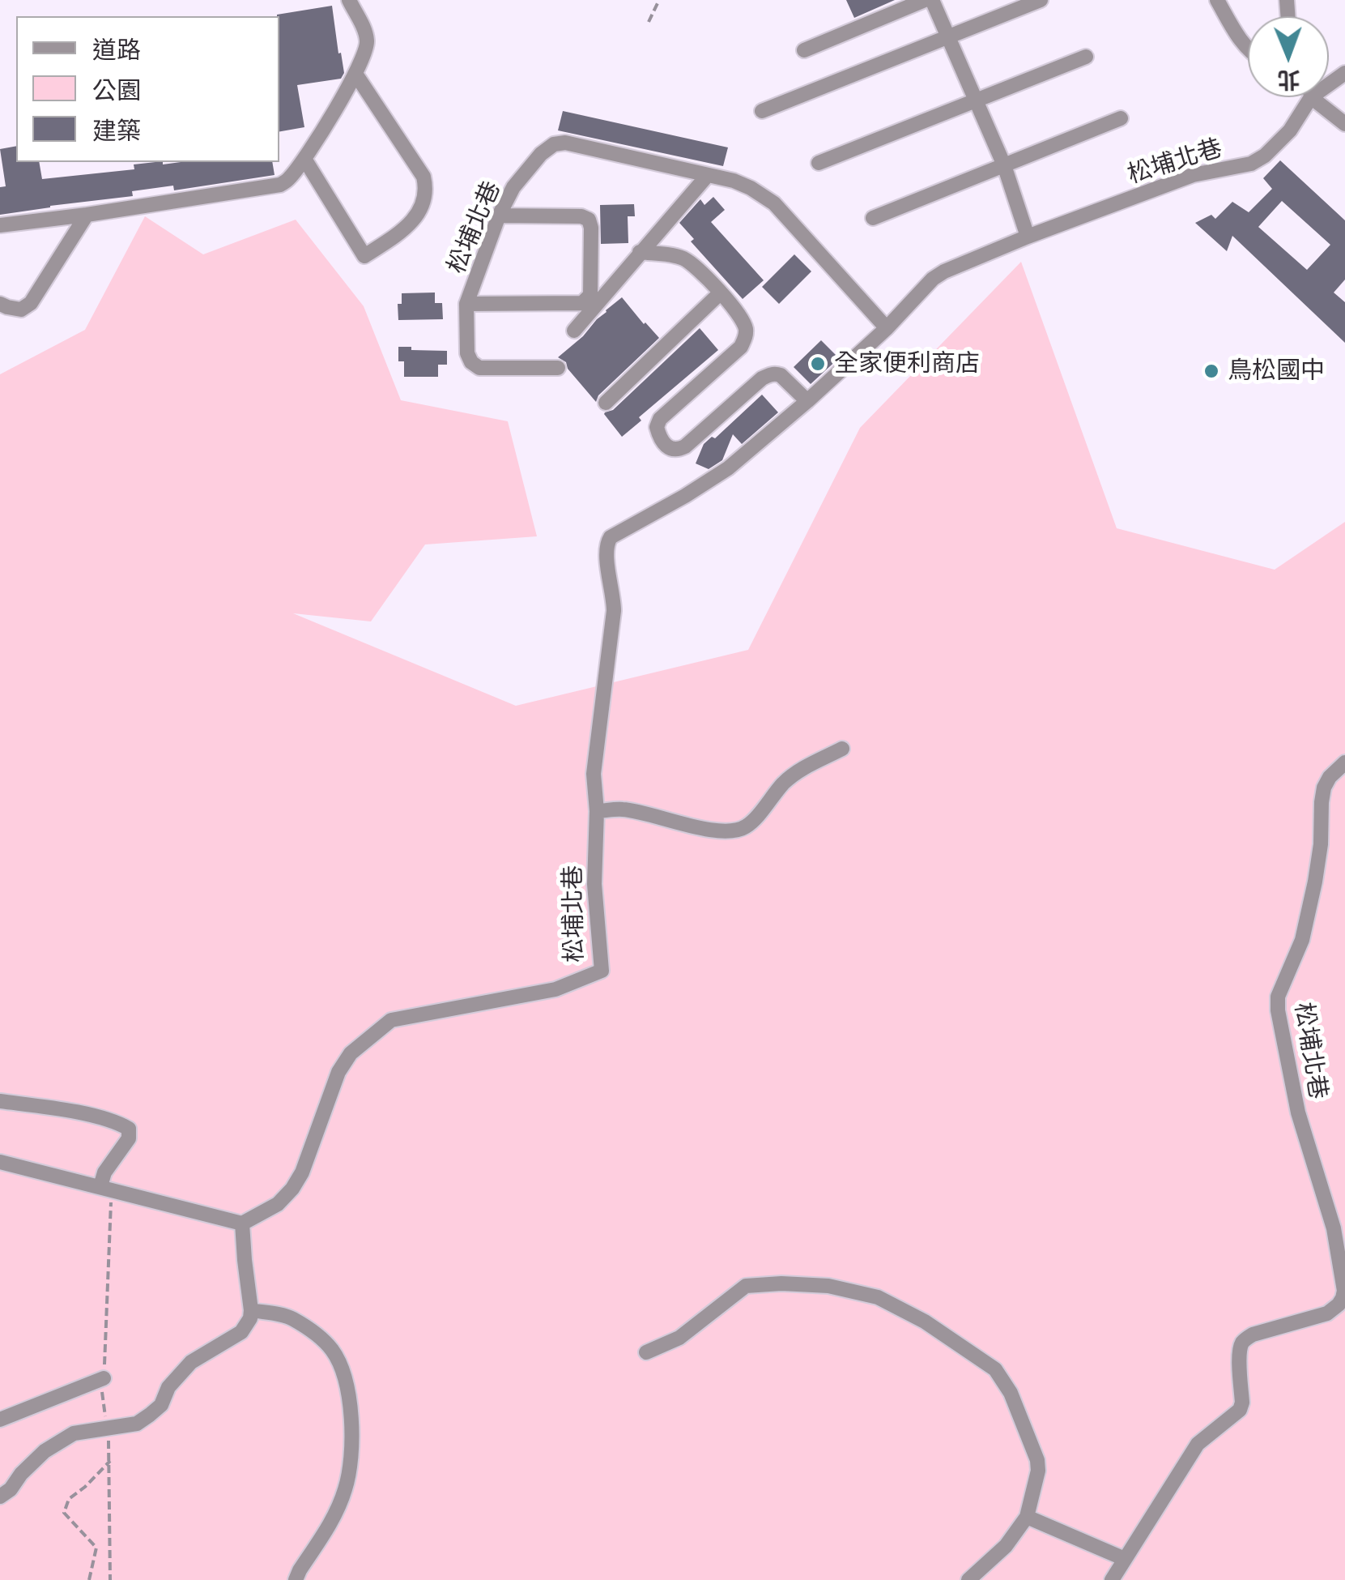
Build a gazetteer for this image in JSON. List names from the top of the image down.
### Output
{
  "streets": {
    "street": ["松埔北巷"]
  },
  "places": ["全家便利商店", "鳥松國中"],
  "legend": ["道路", "公園", "建築"],
  "north": "bottom"
}
